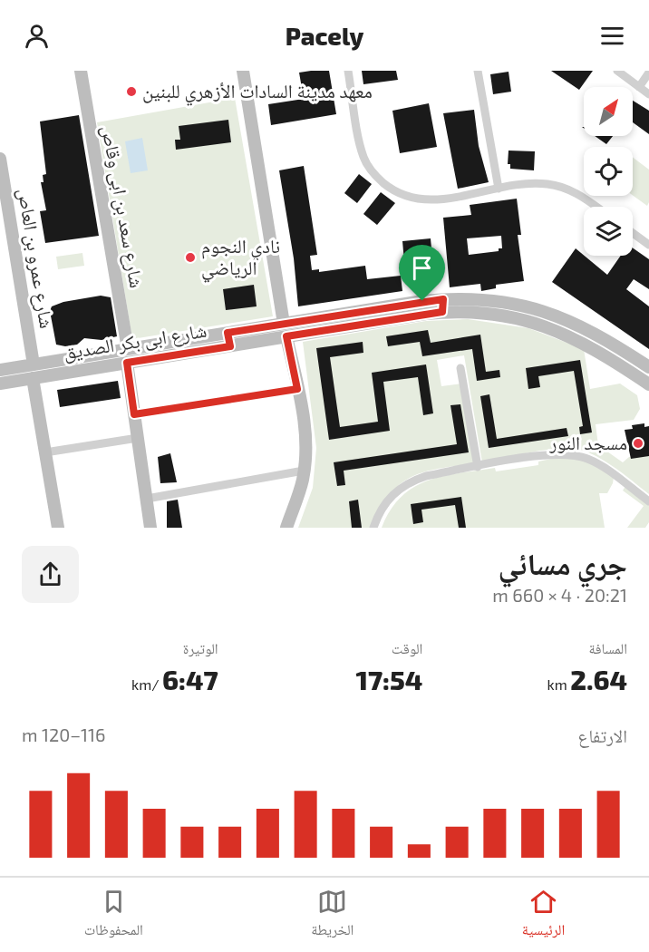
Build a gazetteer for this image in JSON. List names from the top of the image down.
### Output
{
  "streets": {
    "main road": ["شارع سعد بن ابى وقاص", "شارع عمرو بن العاص", "شارع ابى بكر الصديق"]
  },
  "crossings": [
    ["شارع سعد بن ابى وقاص", "شارع ابى بكر الصديق"],
    ["شارع عمرو بن العاص", "شارع ابى بكر الصديق"]
  ],
  "places": ["معهد مدينة السادات الأزهري للبنين", "نادي النجوم الرياضي", "مسجد النور"],
  "north": "top right",
  "page": {
    "header": "Pacely",
    "heading": ["جري مسائي", "20:21 · 4 × 660 m"],
    "stats": [
      ["المسافة", "2.64 km"],
      ["الوقت", "17:54"],
      ["الوتيرة", "6:47 /km"]
    ],
    "chart": ["الارتفاع", "116–120 m"],
    "tabs": ["الرئيسية", "الخريطة", "المحفوظات"]
  }
}
